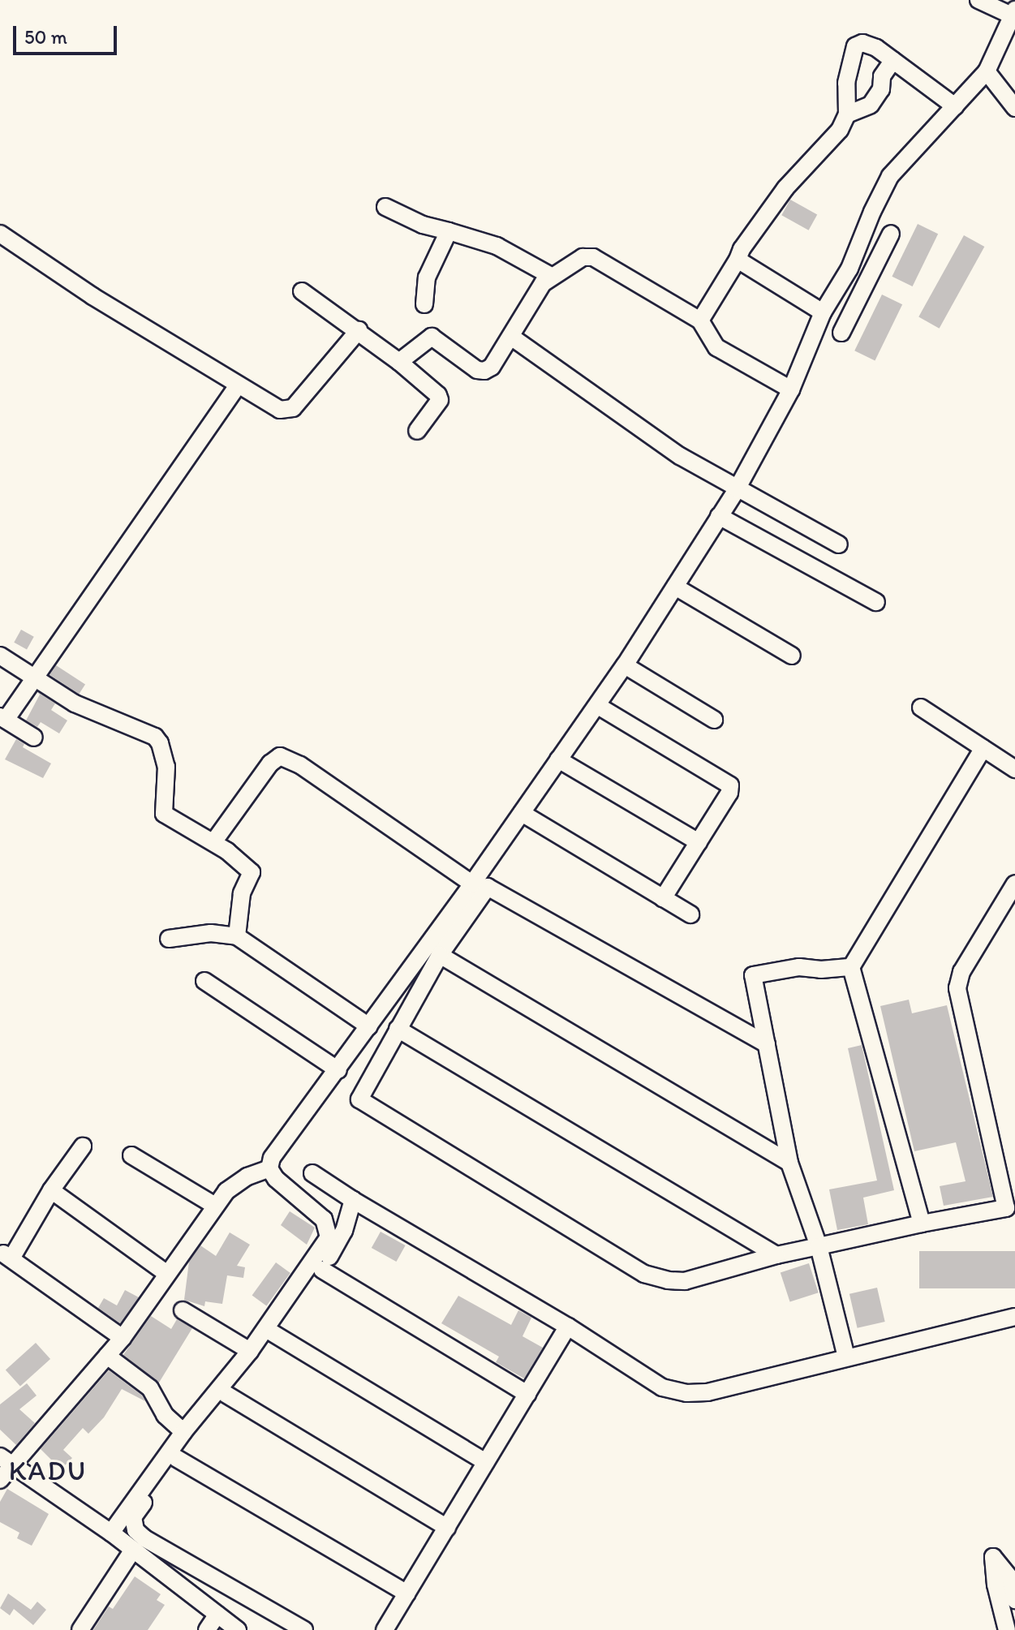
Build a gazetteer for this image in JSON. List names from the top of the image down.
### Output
{
  "districts": ["KADU"],
  "scale_bar": "50 m"
}
